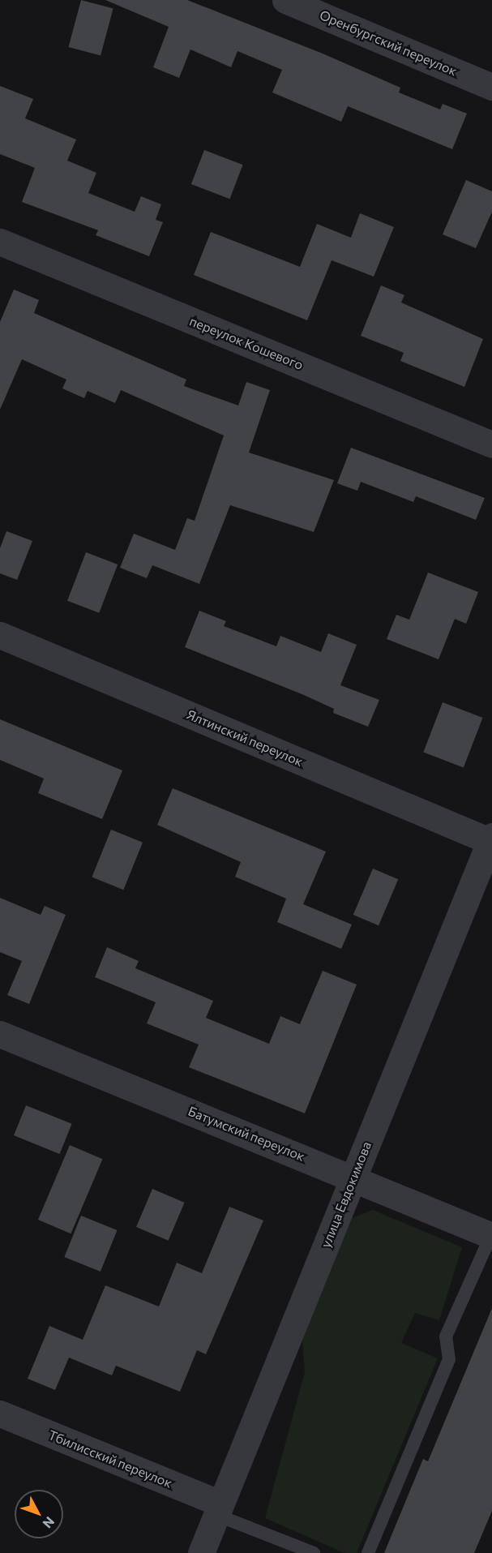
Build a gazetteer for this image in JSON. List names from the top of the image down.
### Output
{
  "streets": {
    "street": [
      "Оренбургский переулок",
      "переулок Кошевого",
      "Ялтинский переулок",
      "Батумский переулок",
      "улица Евдокимова",
      "Тбилисский переулок"
    ]
  },
  "crossings": [
    ["Ялтинский переулок", "улица Евдокимова"],
    ["Батумский переулок", "улица Евдокимова"],
    ["улица Евдокимова", "Тбилисский переулок"]
  ],
  "north": "bottom right"
}
